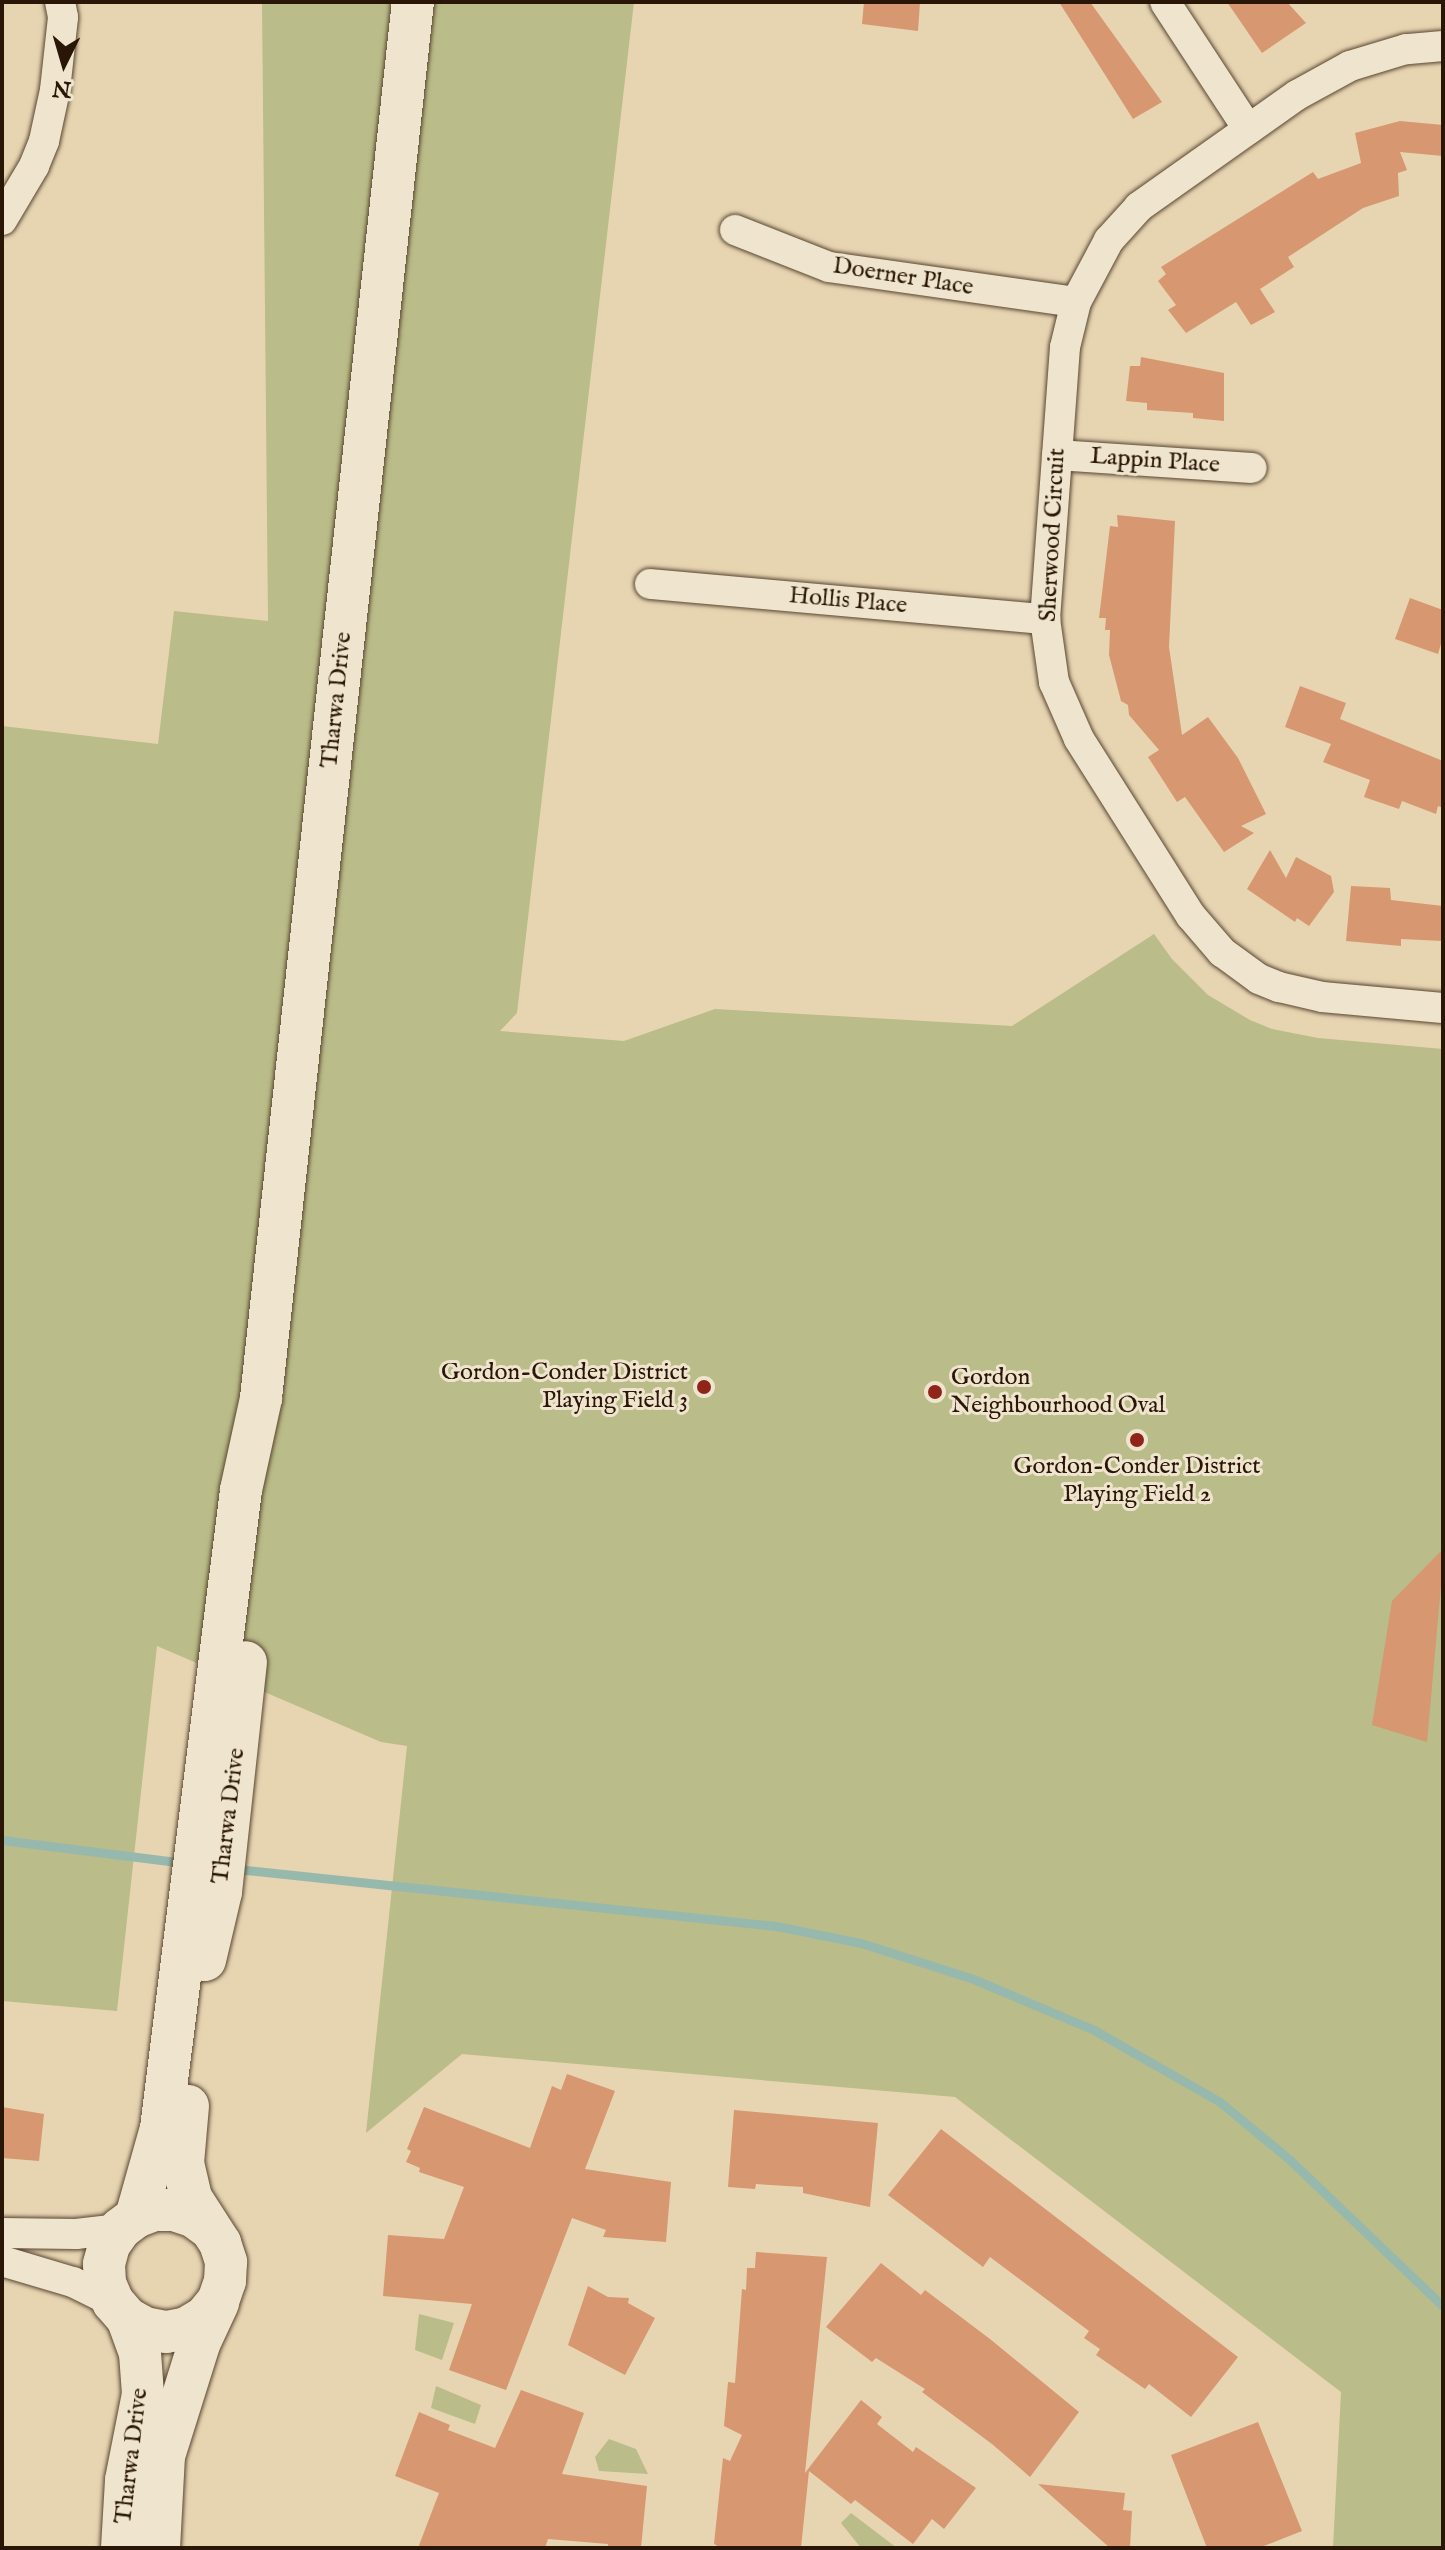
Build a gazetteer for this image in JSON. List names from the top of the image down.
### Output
{
  "streets": {
    "main road": ["Tharwa Drive"],
    "street": [
      "Doerner Place",
      "Lappin Place",
      "Sherwood Circuit",
      "Hollis Place"
    ]
  },
  "crossings": [
    ["Doerner Place", "Sherwood Circuit"],
    ["Lappin Place", "Sherwood Circuit"],
    ["Sherwood Circuit", "Hollis Place"]
  ],
  "places": ["Gordon-Conder District Playing Field 3", "Gordon Neighbourhood Oval", "Gordon-Conder District Playing Field 2"],
  "north": "bottom"
}
